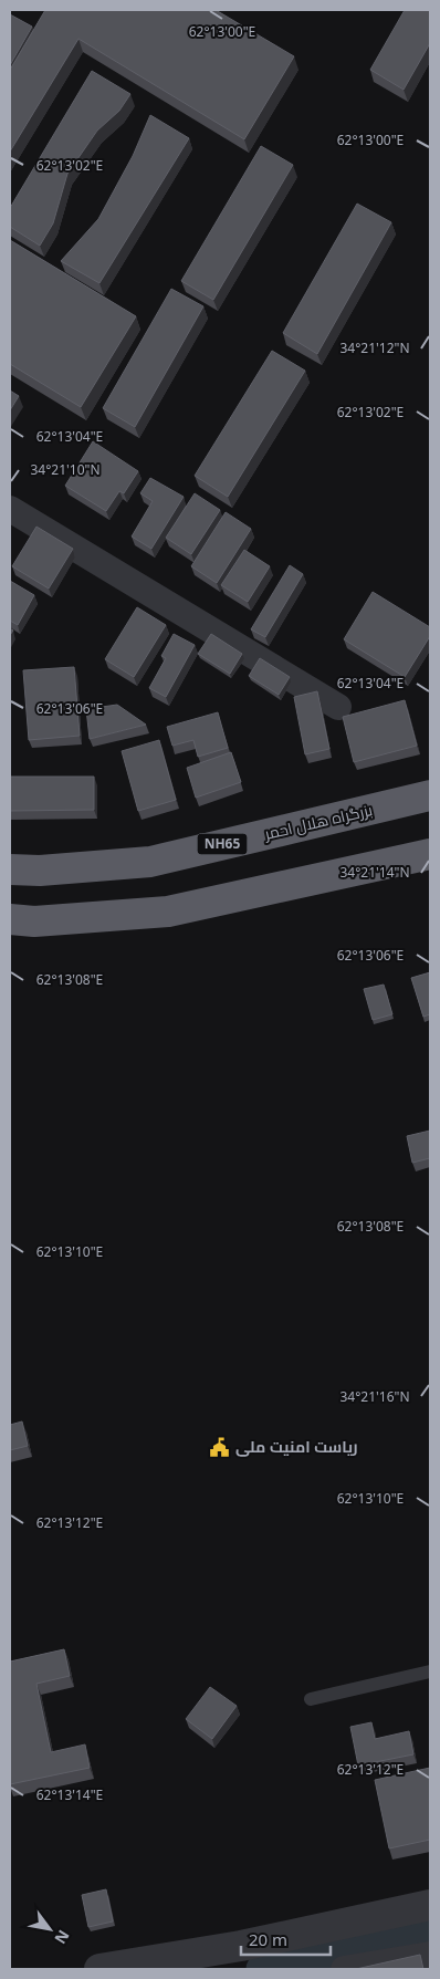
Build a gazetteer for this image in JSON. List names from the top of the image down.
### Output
{
  "streets": {
    "highway": ["بزرگراه هلال احمر", "NH65"]
  },
  "places": {
    "public building": ["ریاست امنیت ملی"]
  },
  "scale_bar": "20 m",
  "north": "bottom right",
  "coordinates": [
    "62°13'00\"E",
    "62°13'02\"E",
    "34°21'12\"N",
    "62°13'04\"E",
    "34°21'10\"N",
    "62°13'06\"E",
    "34°21'14\"N",
    "62°13'08\"E",
    "62°13'10\"E",
    "34°21'16\"N",
    "62°13'12\"E",
    "62°13'14\"E"
  ]
}
